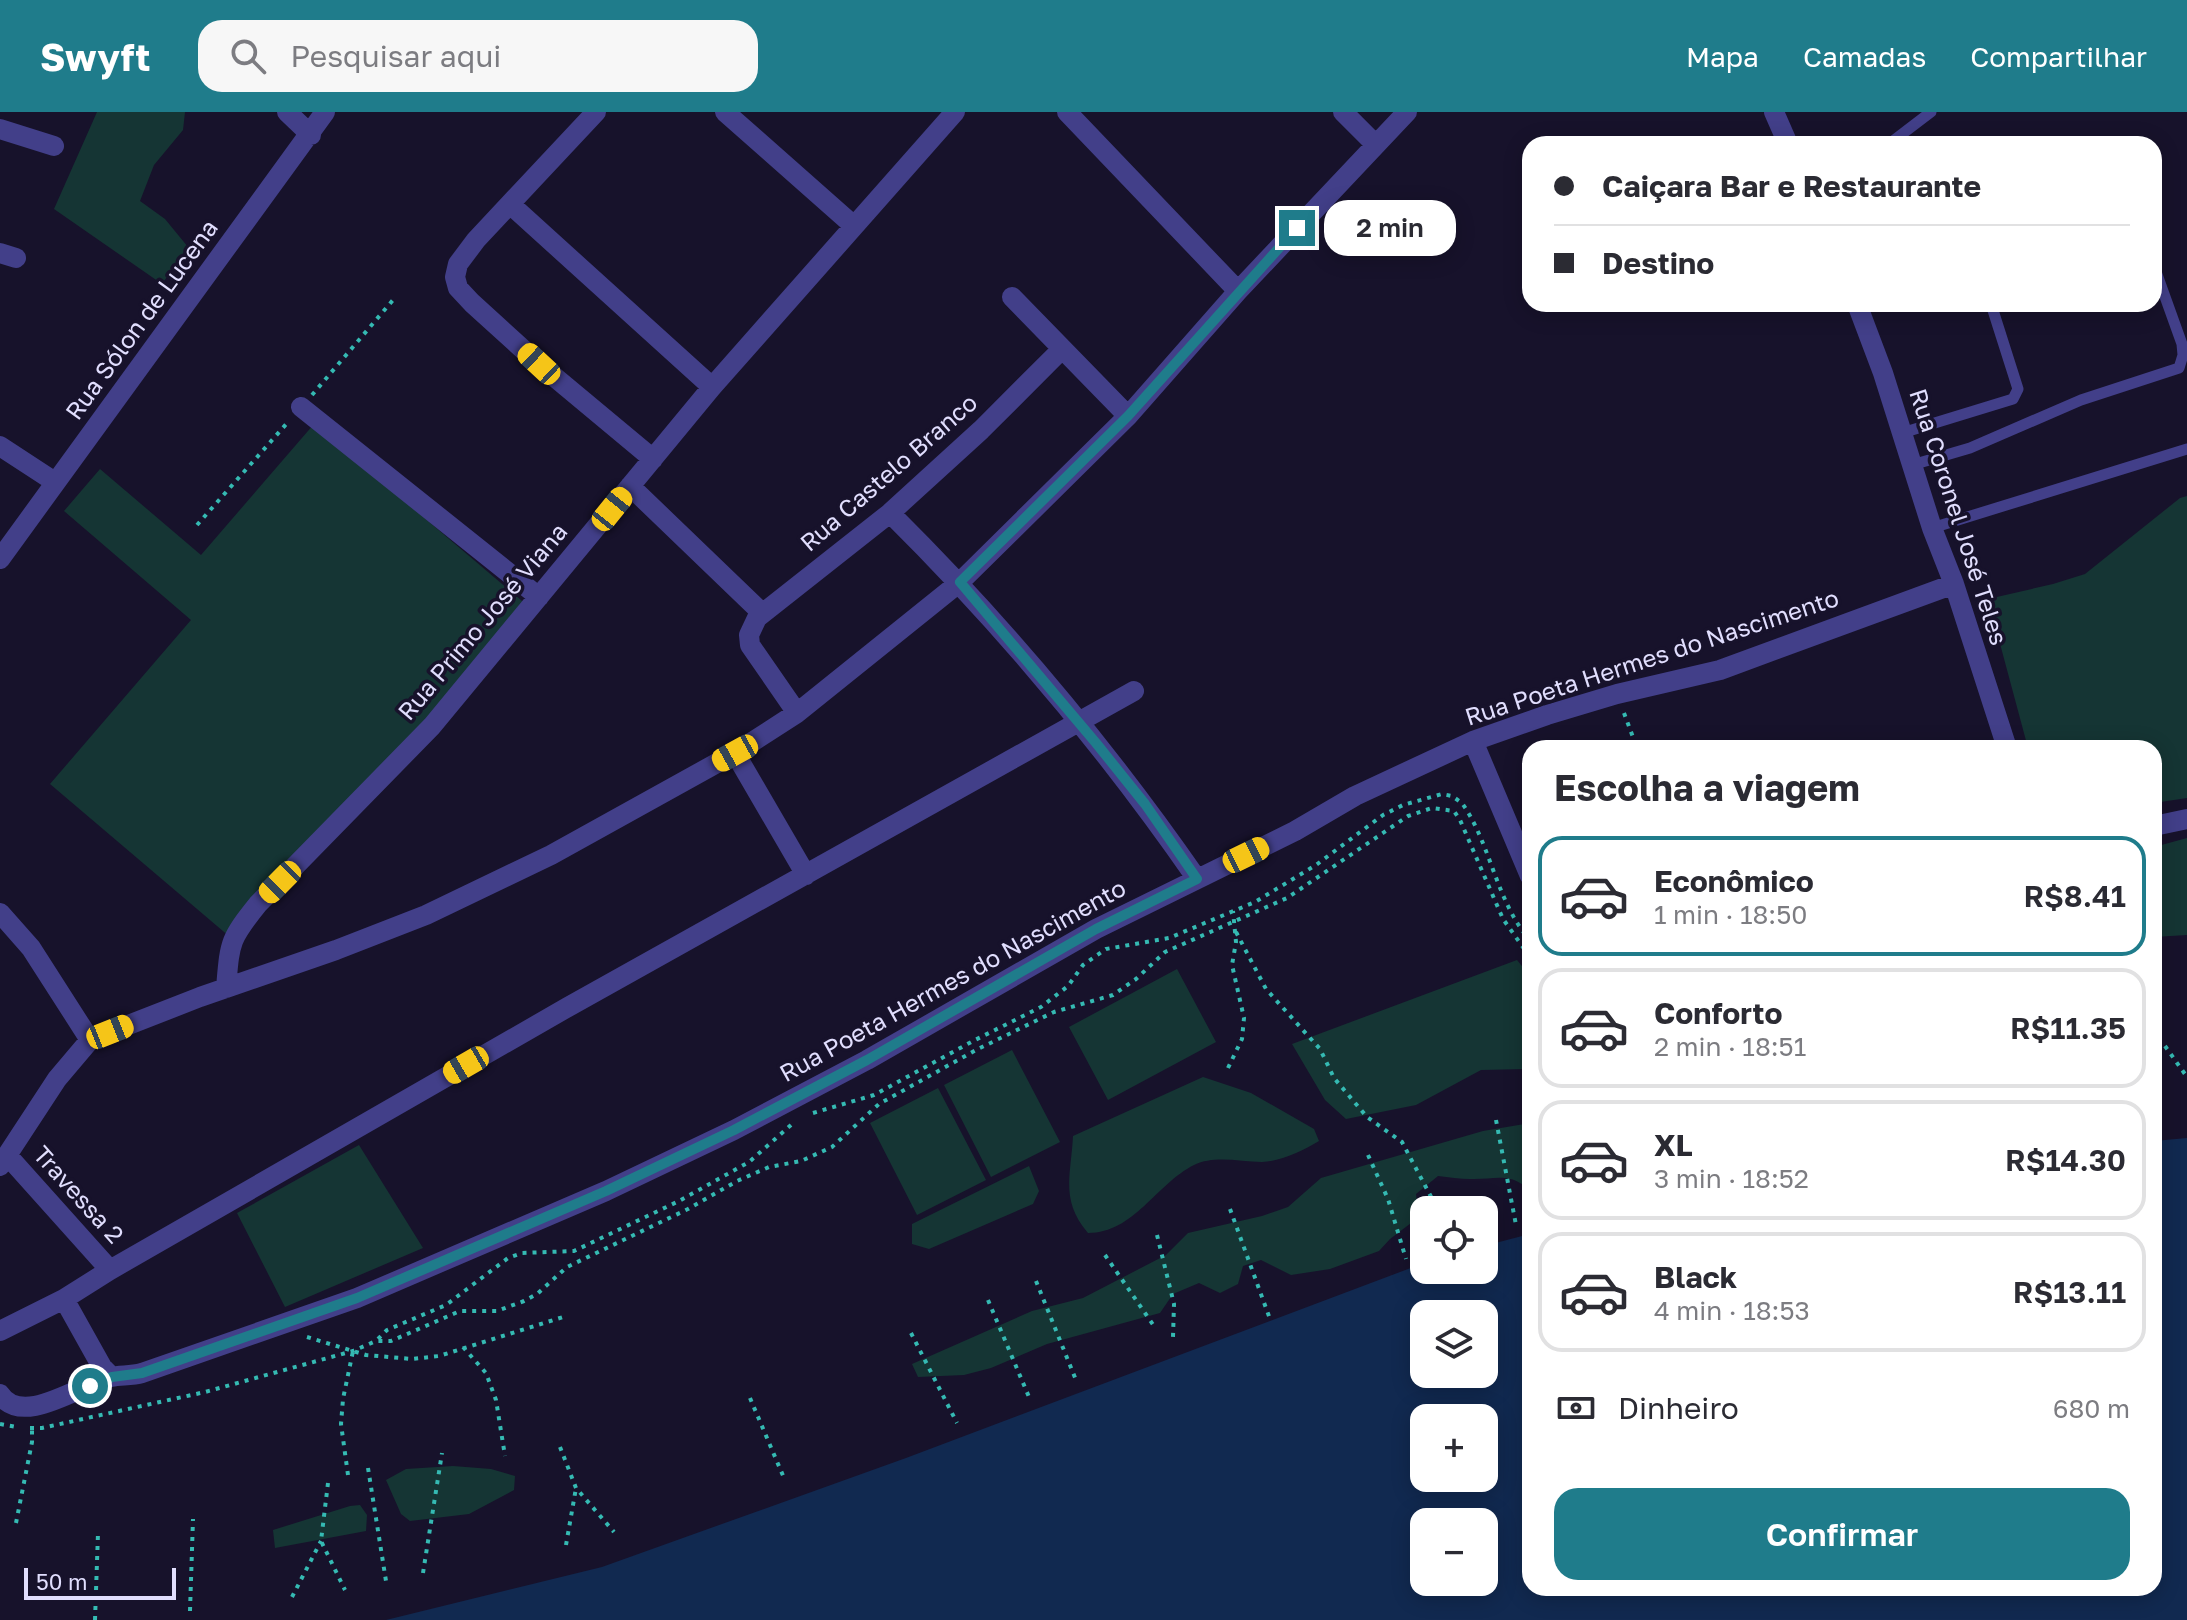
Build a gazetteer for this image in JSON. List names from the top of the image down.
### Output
{
  "streets": {
    "street": [
      "Rua Sólon de Lucena",
      "Rua Castelo Branco",
      "Rua Coronel José Teles",
      "Rua Primo José Viana",
      "Rua Poeta Hermes do Nascimento",
      "Travessa 2"
    ]
  },
  "crossings": [
    ["Rua Coronel José Teles", "Rua Poeta Hermes do Nascimento"]
  ],
  "scale_bar": "50 m",
  "page": {
    "header": "Swyft",
    "search": "Pesquisar aqui",
    "nav": ["Mapa", "Camadas", "Compartilhar"],
    "banner": ["Caiçara Bar e Restaurante", "Destino"],
    "bubble": "2 min",
    "heading": "Escolha a viagem",
    "list": [
      {
        "name": "Econômico",
        "note": "1 min · 18:50",
        "value": "R$8.41"
      },
      {
        "name": "Conforto",
        "note": "2 min · 18:51",
        "value": "R$11.35"
      },
      {
        "name": "XL",
        "note": "3 min · 18:52",
        "value": "R$14.30"
      },
      {
        "name": "Black",
        "note": "4 min · 18:53",
        "value": "R$13.11"
      }
    ],
    "map_buttons": ["+", "−"],
    "pay": ["Dinheiro", "680 m"],
    "buttons": "Confirmar",
    "scale": "50 m"
  }
}
